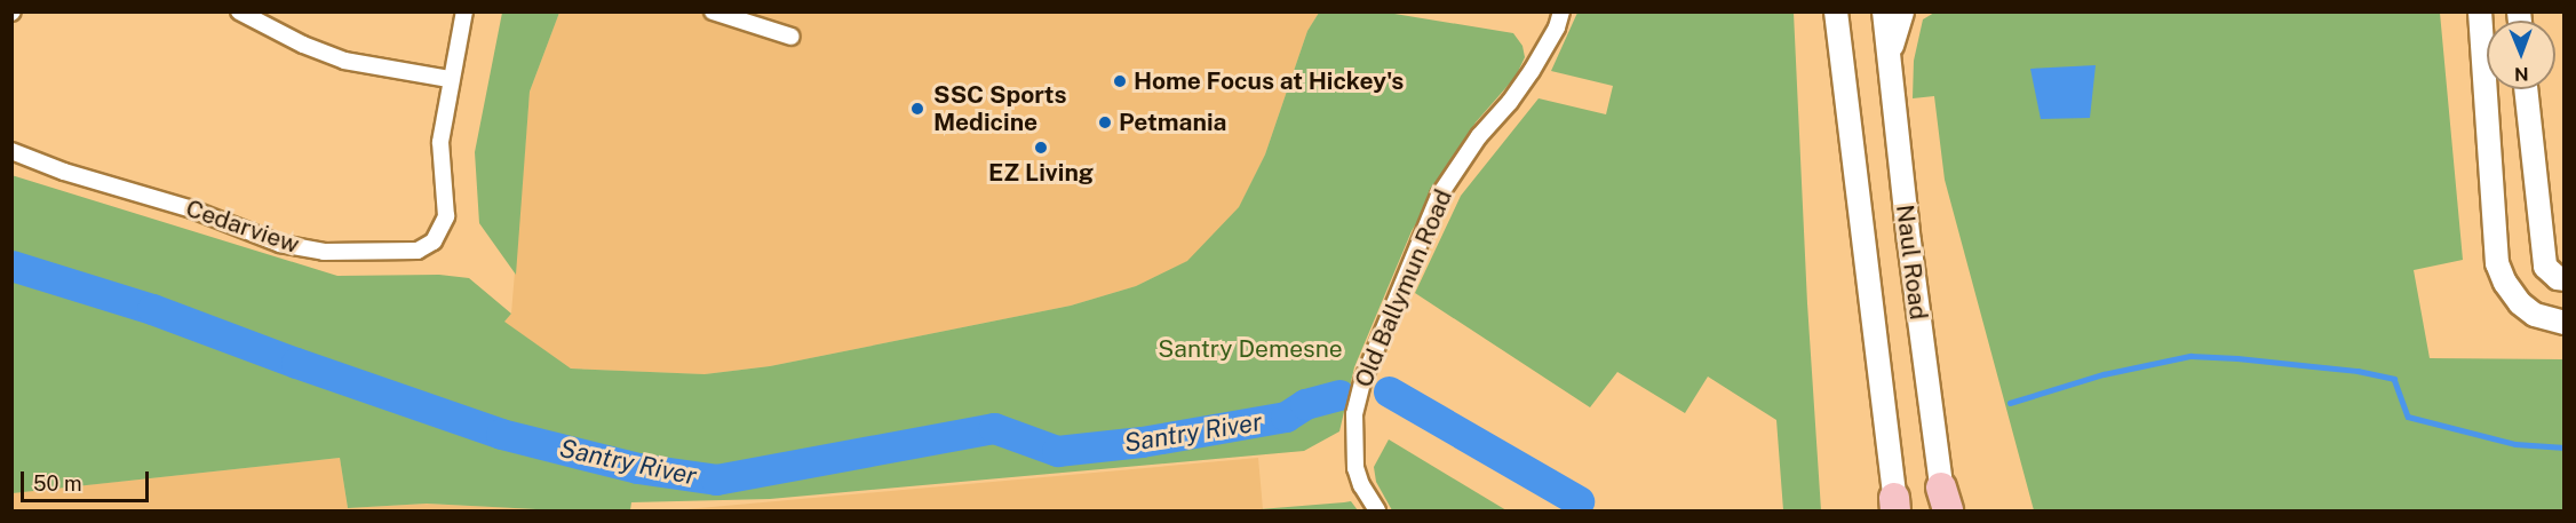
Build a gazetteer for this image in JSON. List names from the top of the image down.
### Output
{
  "streets": {
    "main road": ["Naul Road"],
    "street": ["Cedarview", "Old Ballymun Road"]
  },
  "water": ["Santry River"],
  "parks": ["Santry Demesne"],
  "places": [
    "Home Focus at Hickey's",
    "SSC Sports Medicine",
    "Petmania",
    "EZ Living"
  ],
  "scale_bar": "50 m",
  "north": "bottom"
}
